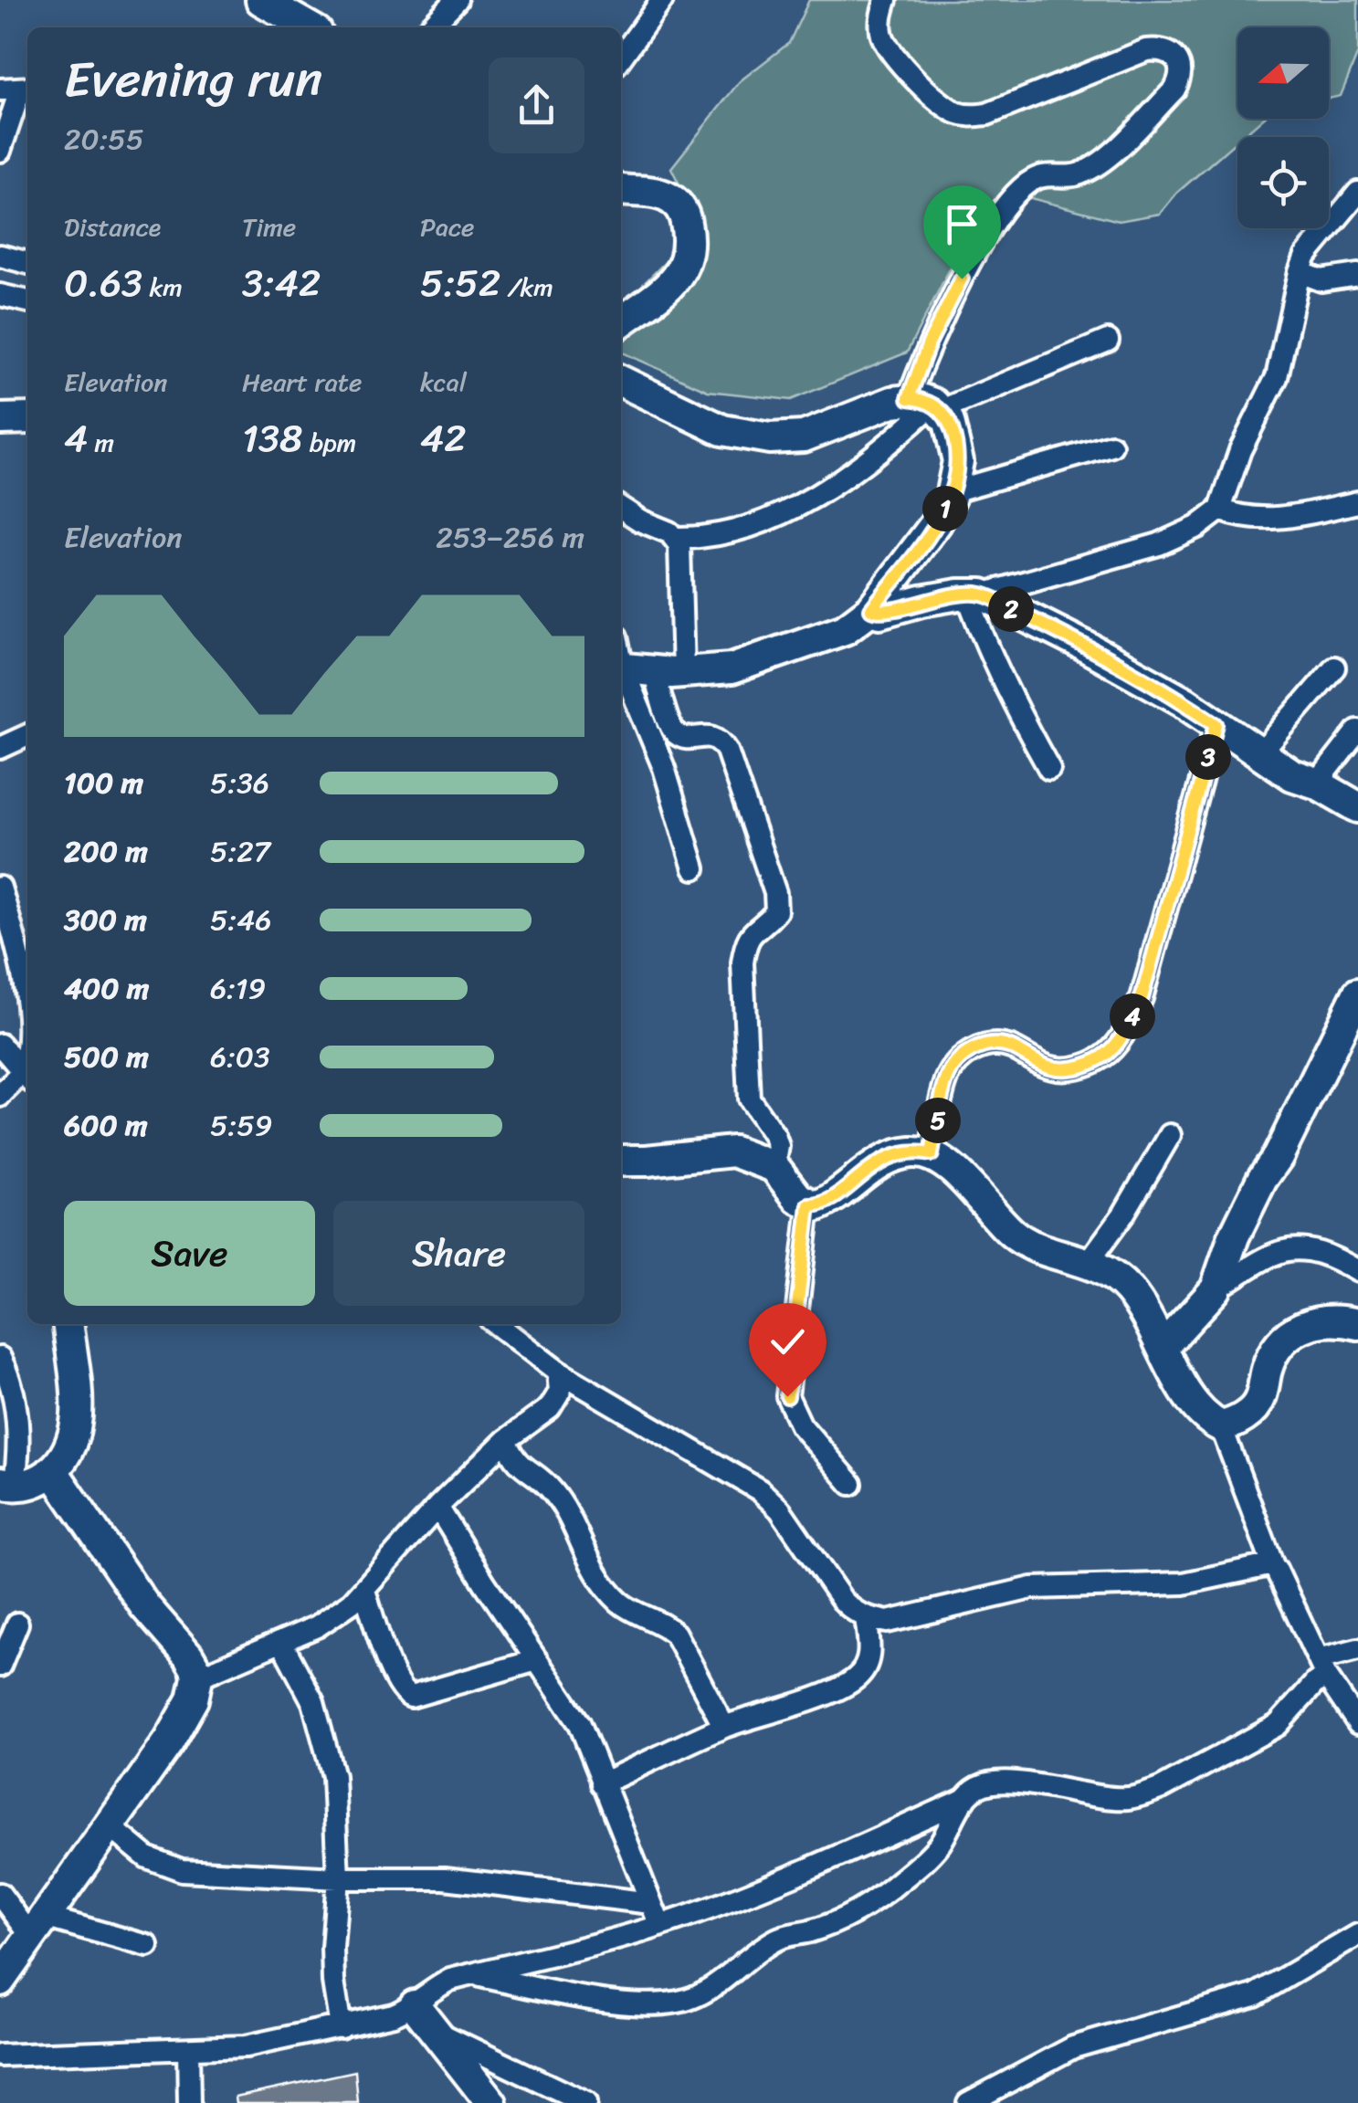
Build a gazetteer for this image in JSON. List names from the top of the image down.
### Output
{
  "north": "left",
  "page": {
    "heading": ["Evening run", "20:55"],
    "stats": [
      ["Distance", "0.63 km"],
      ["Time", "3:42"],
      ["Pace", "5:52 /km"],
      ["Elevation", "4 m"],
      ["Heart rate", "138 bpm"],
      ["kcal", "42"]
    ],
    "pins": [
      "1",
      "2",
      "3",
      "4",
      "5"
    ],
    "chart": ["Elevation", "253–256 m"],
    "list": [
      {
        "name": "100 m",
        "note": "5:36"
      },
      {
        "name": "200 m",
        "note": "5:27"
      },
      {
        "name": "300 m",
        "note": "5:46"
      },
      {
        "name": "400 m",
        "note": "6:19"
      },
      {
        "name": "500 m",
        "note": "6:03"
      },
      {
        "name": "600 m",
        "note": "5:59"
      }
    ],
    "buttons": ["Save", "Share"]
  }
}
